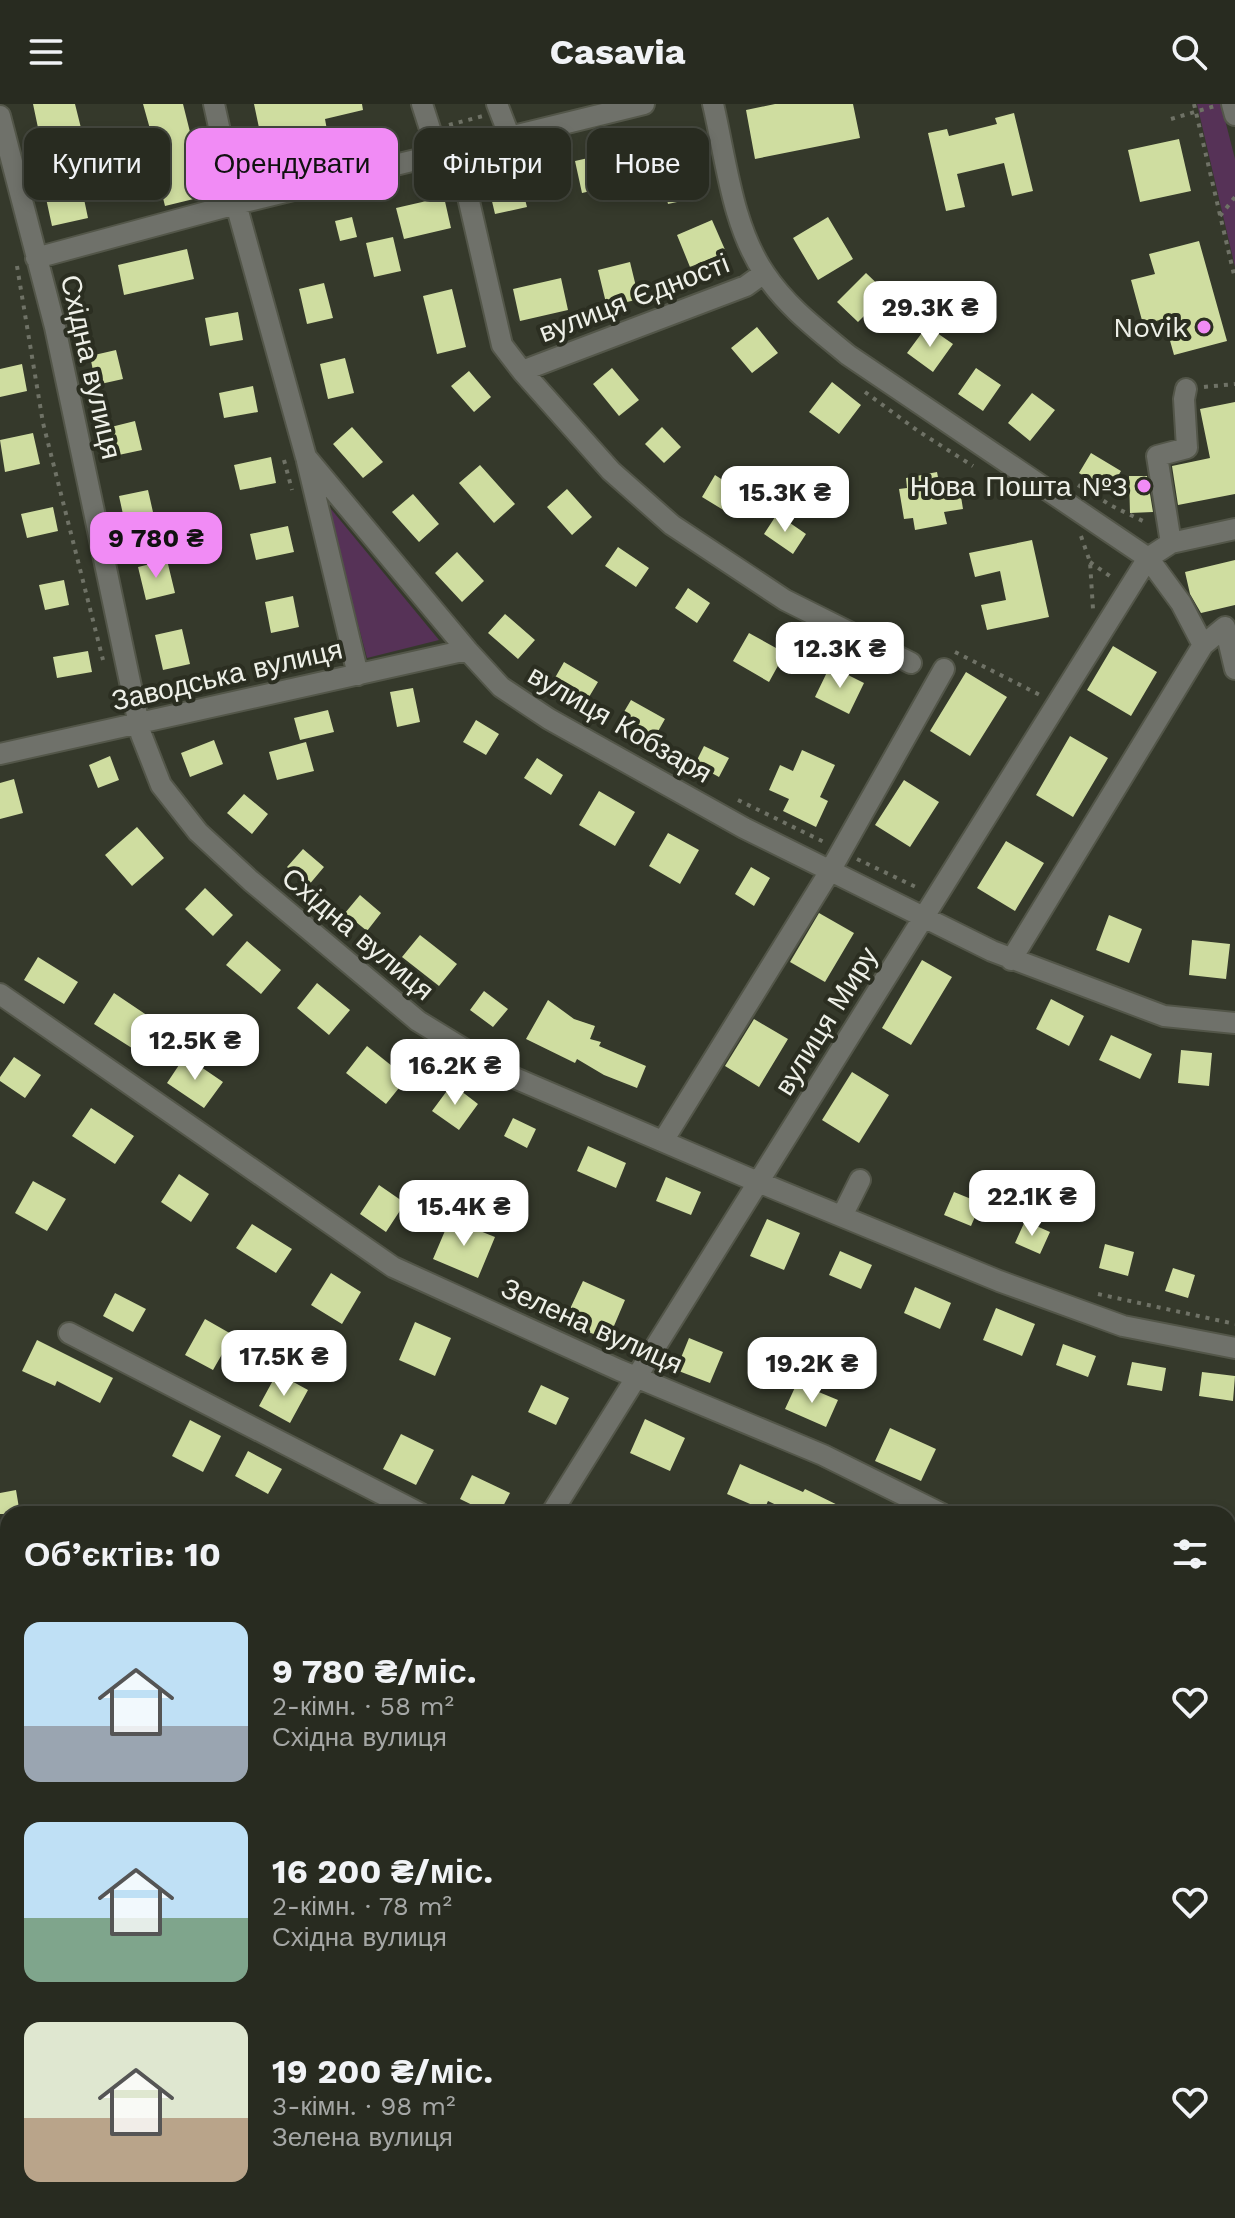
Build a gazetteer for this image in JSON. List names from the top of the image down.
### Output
{
  "streets": {
    "street": [
      "вулиця Єдності",
      "Східна вулиця",
      "Заводська вулиця",
      "вулиця Кобзаря",
      "вулиця Миру",
      "Зелена вулиця"
    ]
  },
  "crossings": [
    ["Східна вулиця", "Заводська вулиця"],
    ["Східна вулиця", "вулиця Миру"],
    ["Заводська вулиця", "вулиця Кобзаря"],
    ["вулиця Кобзаря", "вулиця Миру"],
    ["вулиця Миру", "Зелена вулиця"]
  ],
  "places": ["Novik", "Нова Пошта №3"],
  "page": {
    "header": "Casavia",
    "chip": [
      "Купити",
      "Орендувати",
      "Фільтри",
      "Нове"
    ],
    "price": [
      "29.3K ₴",
      "15.3K ₴",
      "9 780 ₴",
      "12.3K ₴",
      "12.5K ₴",
      "16.2K ₴",
      "22.1K ₴",
      "15.4K ₴",
      "17.5K ₴",
      "19.2K ₴"
    ],
    "heading": "Об’єктів: 10",
    "list": [
      {
        "name": "9 780 ₴/міс.",
        "note": "2-кімн. · 58 m² · Східна вулиця"
      },
      {
        "name": "16 200 ₴/міс.",
        "note": "2-кімн. · 78 m² · Східна вулиця"
      },
      {
        "name": "19 200 ₴/міс.",
        "note": "3-кімн. · 98 m² · Зелена вулиця"
      }
    ]
  }
}
